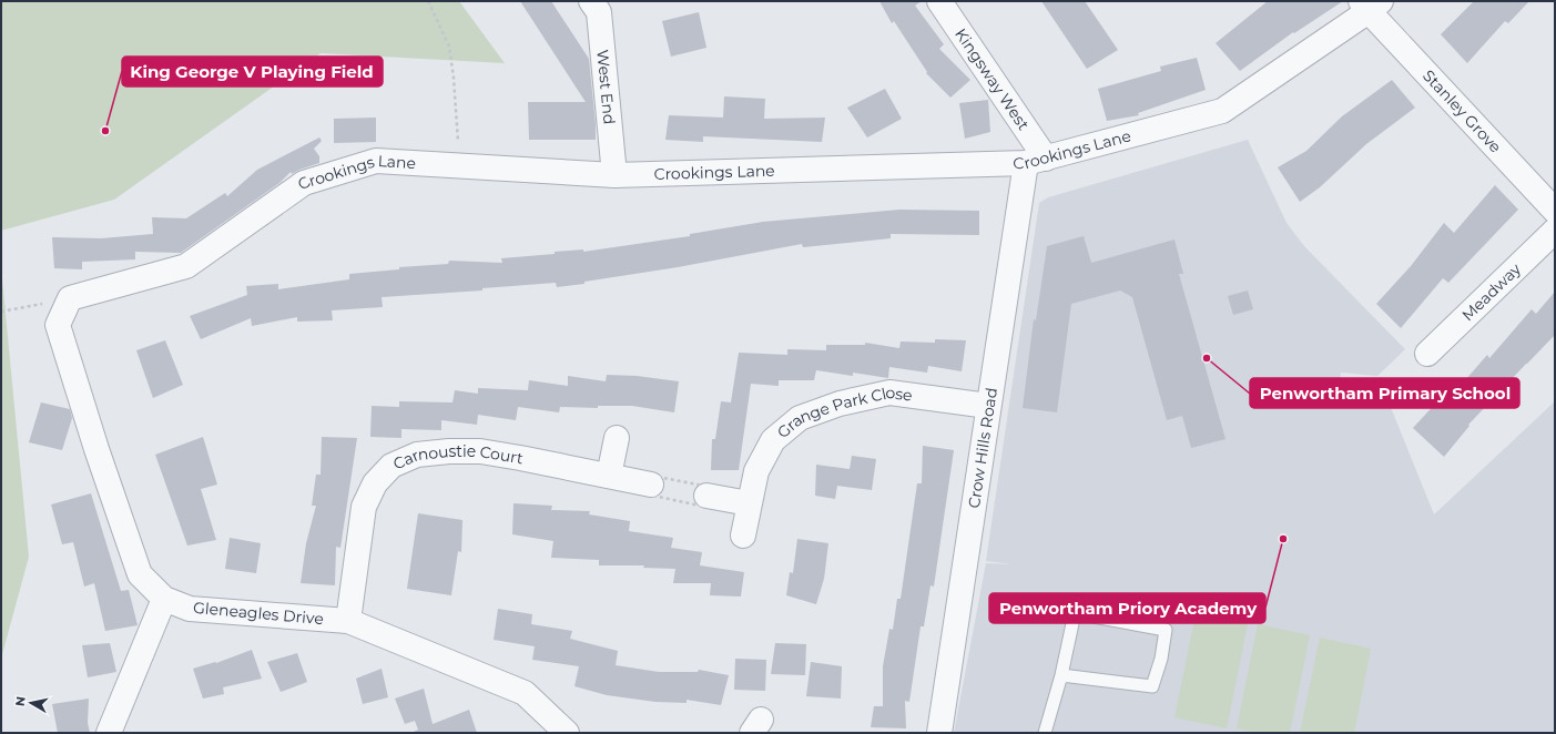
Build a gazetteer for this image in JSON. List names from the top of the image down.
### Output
{
  "streets": {
    "street": [
      "Kingsway West",
      "West End",
      "Stanley Grove",
      "Crookings Lane",
      "Meadway",
      "Grange Park Close",
      "Crow Hills Road",
      "Carnoustie Court",
      "Gleneagles Drive"
    ]
  },
  "crossings": [
    ["Kingsway West", "Crookings Lane"],
    ["Kingsway West", "Crow Hills Road"],
    ["West End", "Crookings Lane"],
    ["Stanley Grove", "Crookings Lane"],
    ["Crookings Lane", "Crow Hills Road"],
    ["Crookings Lane", "Gleneagles Drive"],
    ["Grange Park Close", "Crow Hills Road"],
    ["Carnoustie Court", "Gleneagles Drive"]
  ],
  "places": ["King George V Playing Field", "Penwortham Primary School", "Penwortham Priory Academy"],
  "north": "left"
}
